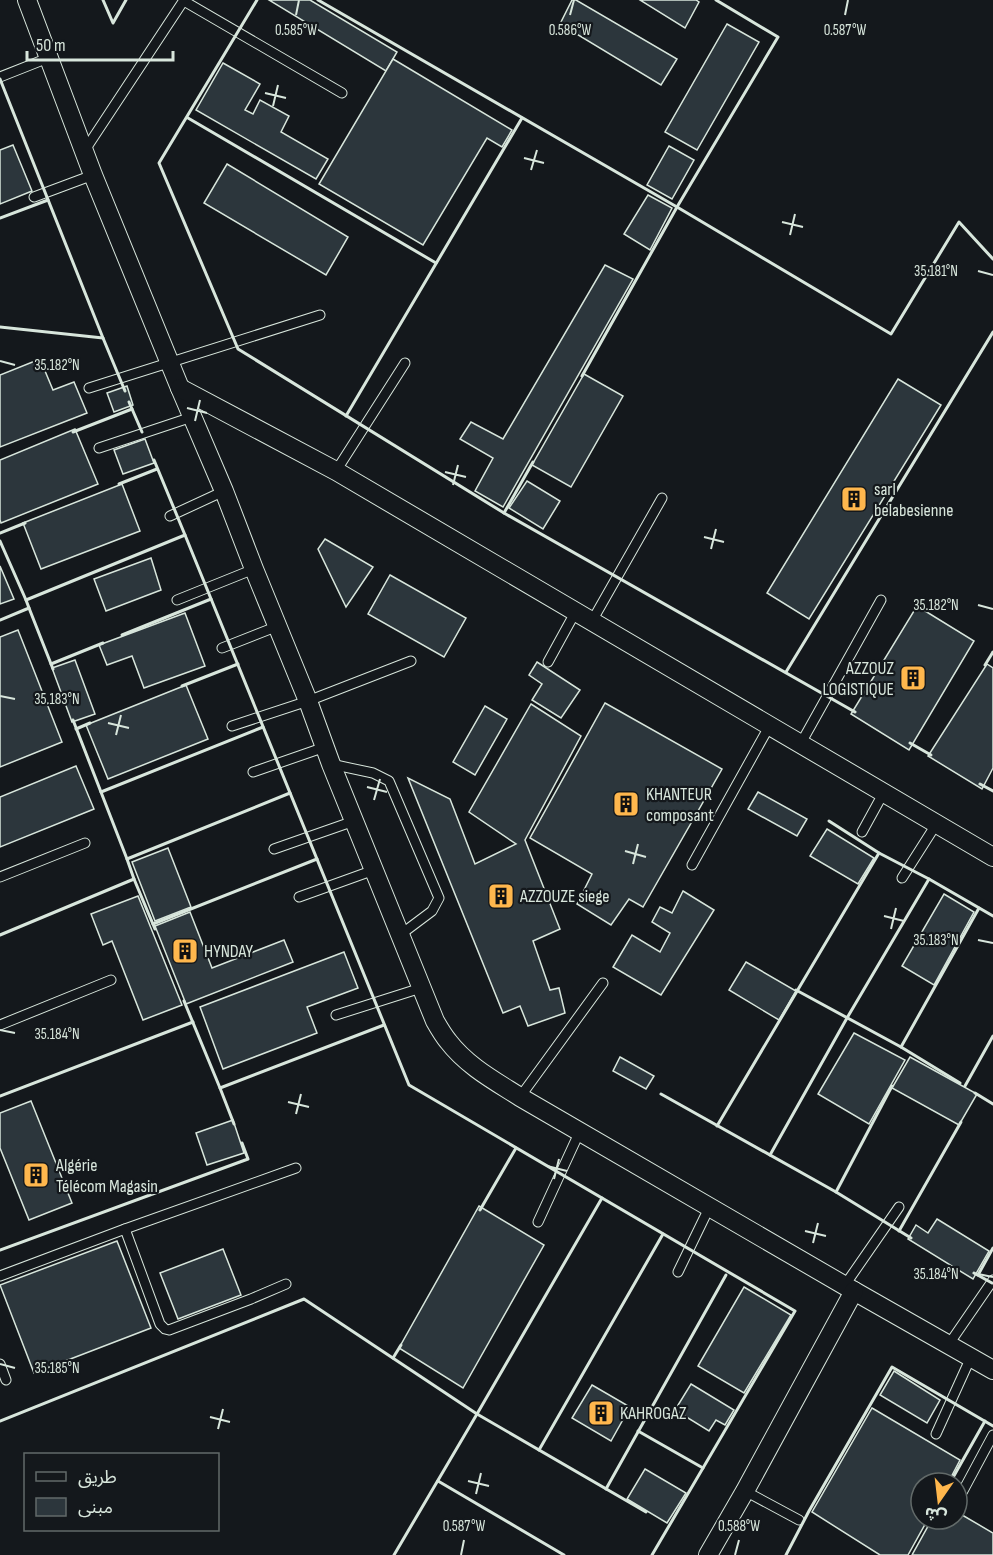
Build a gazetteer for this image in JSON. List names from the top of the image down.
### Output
{
  "places": {
    "building": [
      "sarl belabesienne",
      "AZZOUZ LOGISTIQUE",
      "KHANTEUR composant",
      "AZZOUZE siege",
      "HYNDAY",
      "Algérie Télécom Magasin",
      "KAHROGAZ"
    ]
  },
  "legend": ["طريق", "مبنى"],
  "scale_bar": "50 m",
  "north": "bottom",
  "coordinates": [
    "0.585°W",
    "0.586°W",
    "0.587°W",
    "35.181°N",
    "35.182°N",
    "35.183°N",
    "35.184°N",
    "35.185°N",
    "0.588°W"
  ]
}
